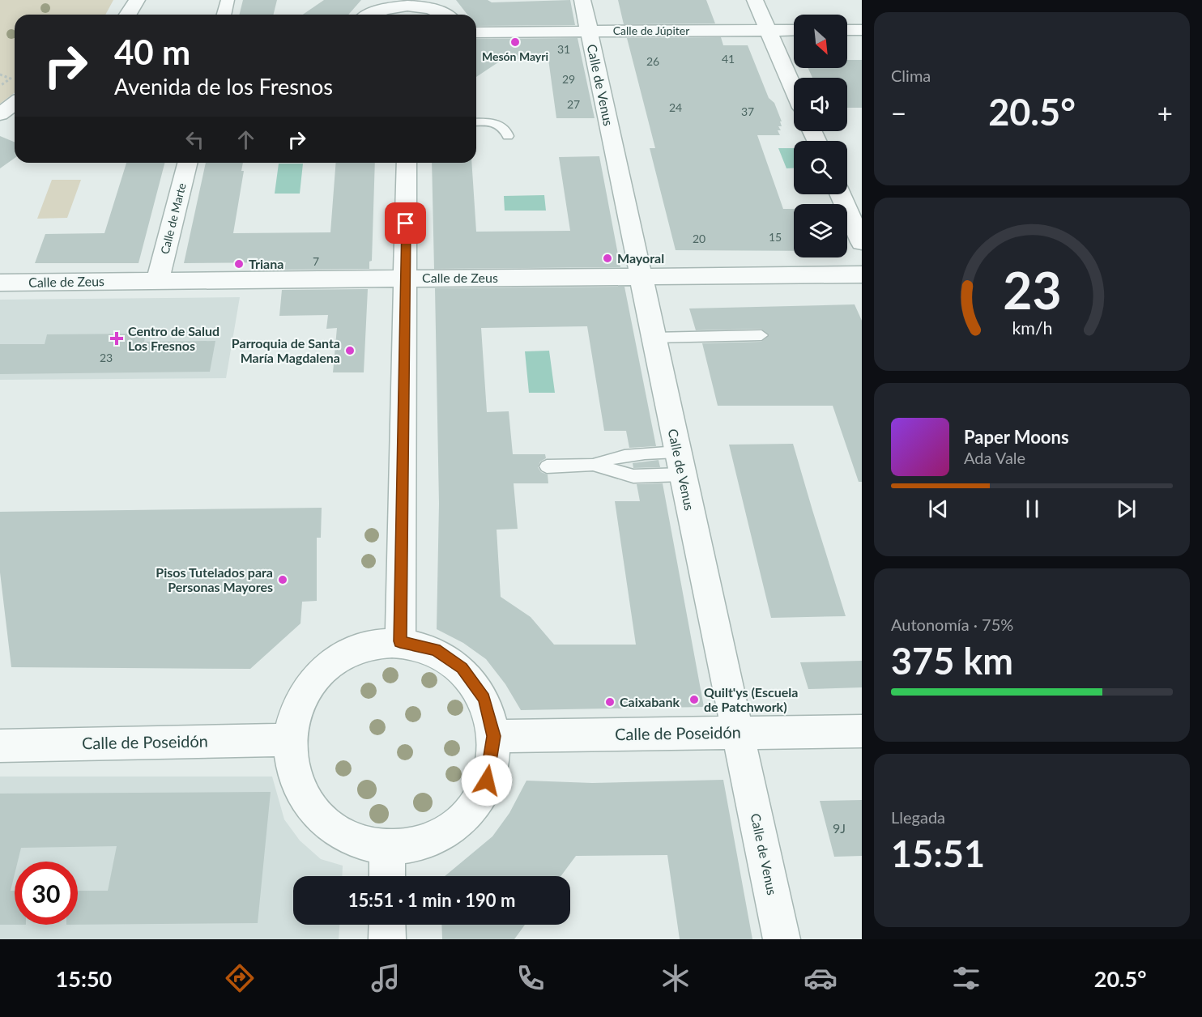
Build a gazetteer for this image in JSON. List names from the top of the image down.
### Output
{
  "streets": {
    "street": [
      "Calle de Júpiter",
      "Calle de Venus",
      "Calle de Marte",
      "Calle de Zeus",
      "Calle de Poseidón"
    ]
  },
  "crossings": [
    ["Calle de Júpiter", "Calle de Venus"],
    ["Calle de Venus", "Calle de Zeus"],
    ["Calle de Venus", "Calle de Poseidón"],
    ["Calle de Marte", "Calle de Zeus"]
  ],
  "places": {
    "other": [
      "Mesón Mayri",
      "Mayoral",
      "Triana",
      "Parroquia de Santa María Magdalena",
      "Pisos Tutelados para Personas Mayores",
      "Quilt'ys (Escuela de Patchwork)",
      "Caixabank"
    ],
    "health": ["Centro de Salud Los Fresnos"]
  },
  "house_numbers": [
    "31",
    "41",
    "26",
    "29",
    "27",
    "24",
    "37",
    "15",
    "20",
    "7",
    "23",
    "9J"
  ],
  "north": "bottom right",
  "page": {
    "tile": [
      "Clima",
      ["Autonomía · 75%", "375 km"],
      ["Llegada", "15:51"]
    ],
    "turn": ["40 m", "Avenida de los Fresnos"],
    "heat": ["−", "20.5°", "+"],
    "song": ["Paper Moons", "Ada Vale"],
    "limit": "30",
    "trip": "15:51 · 1 min · 190 m",
    "tabs": ["15:50", "20.5°"],
    "gauge": ["23", "km/h"]
  }
}
